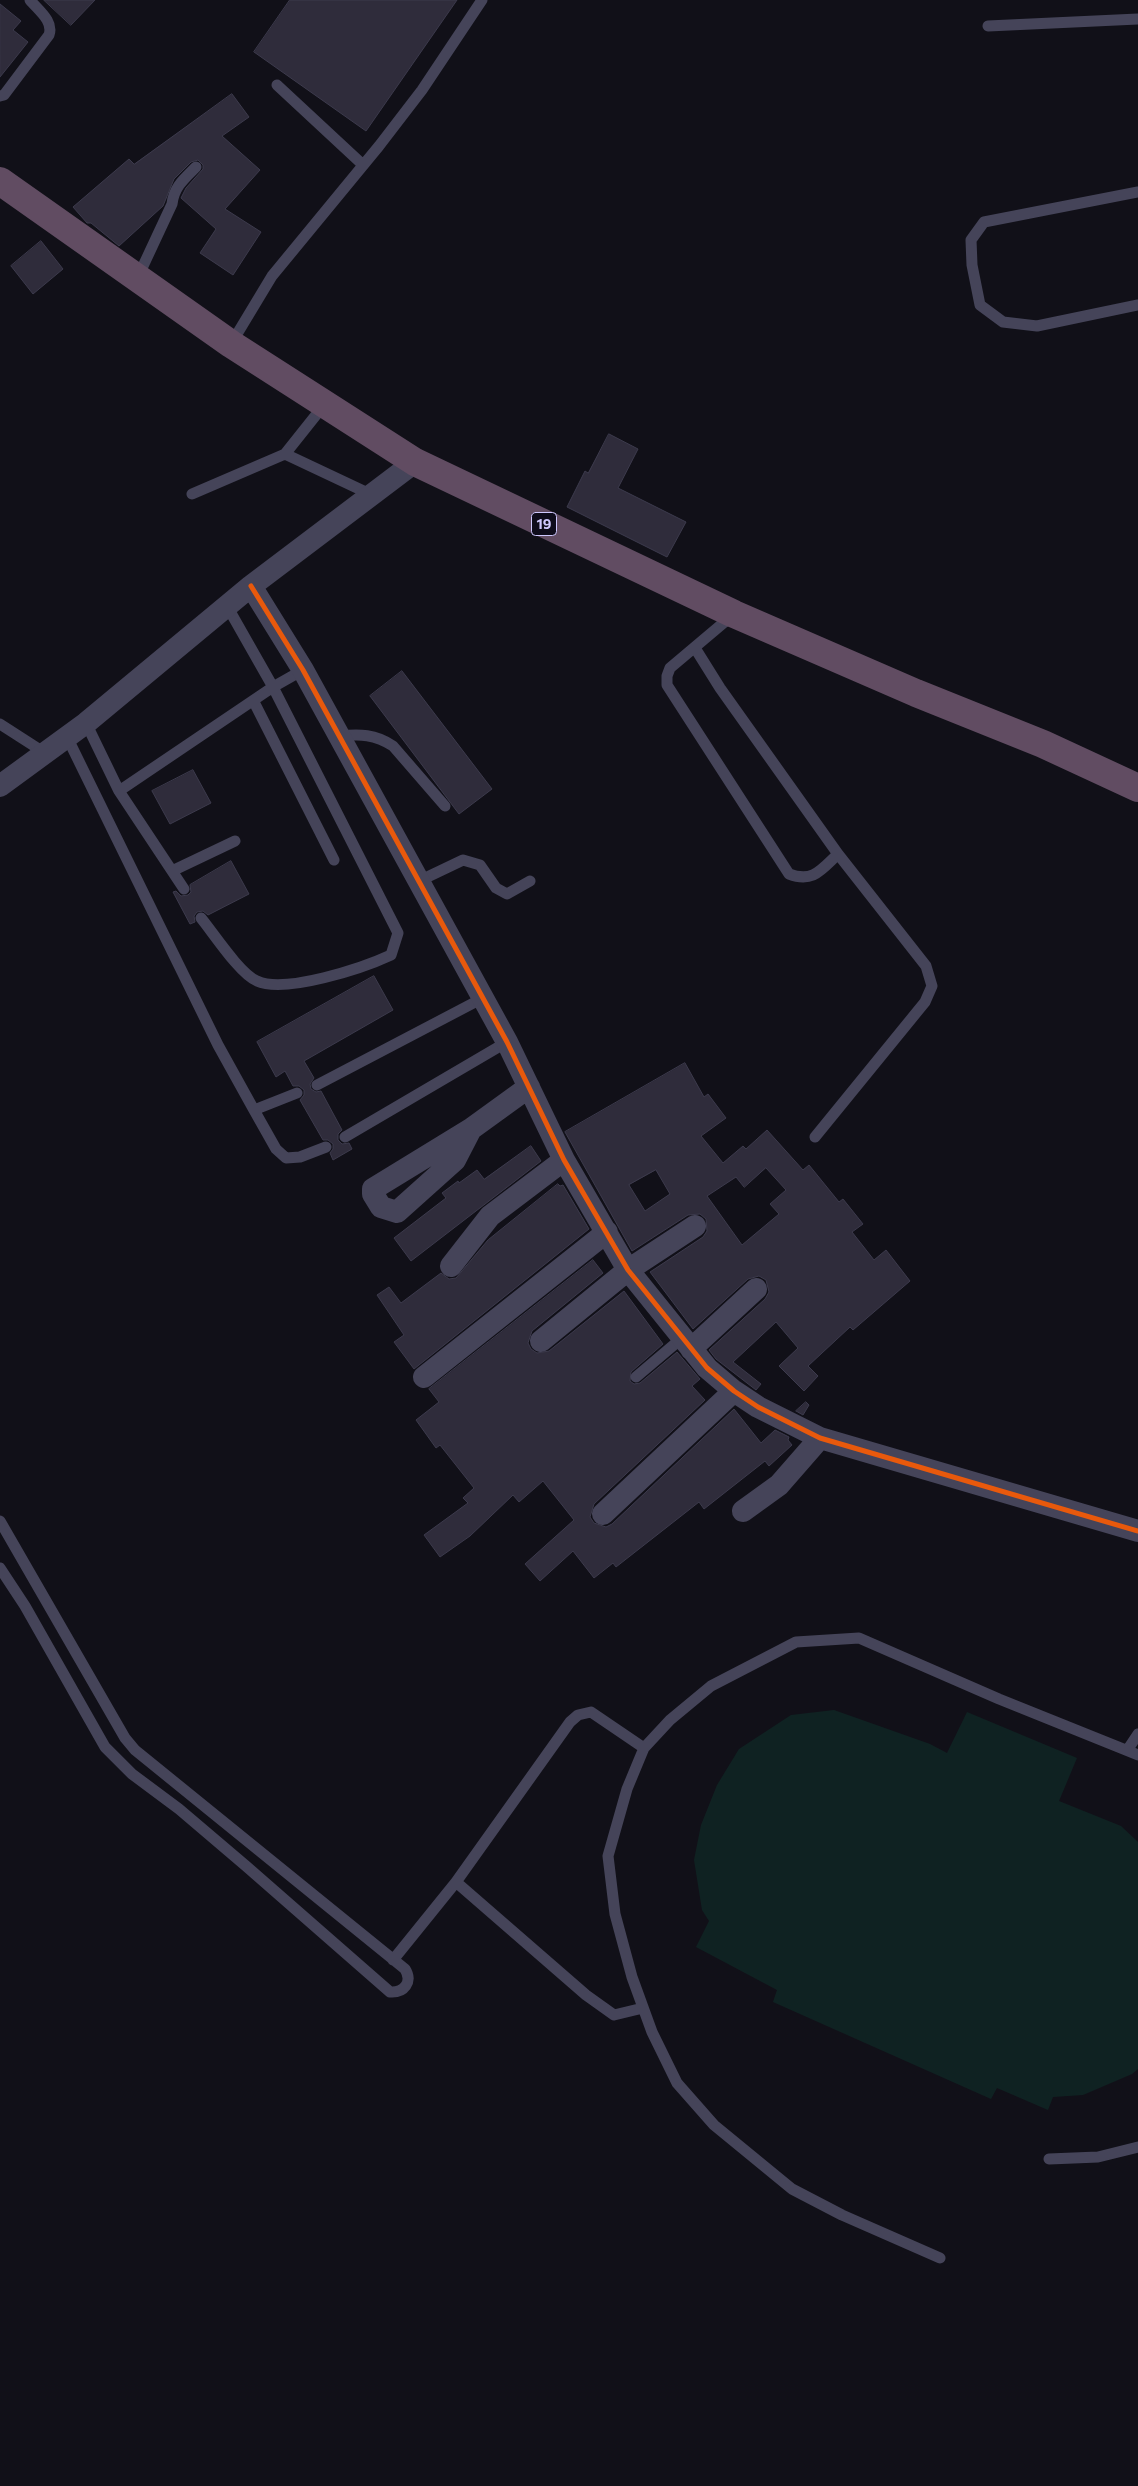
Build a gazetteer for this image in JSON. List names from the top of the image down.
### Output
{
  "streets": {
    "highway": ["19"]
  }
}
